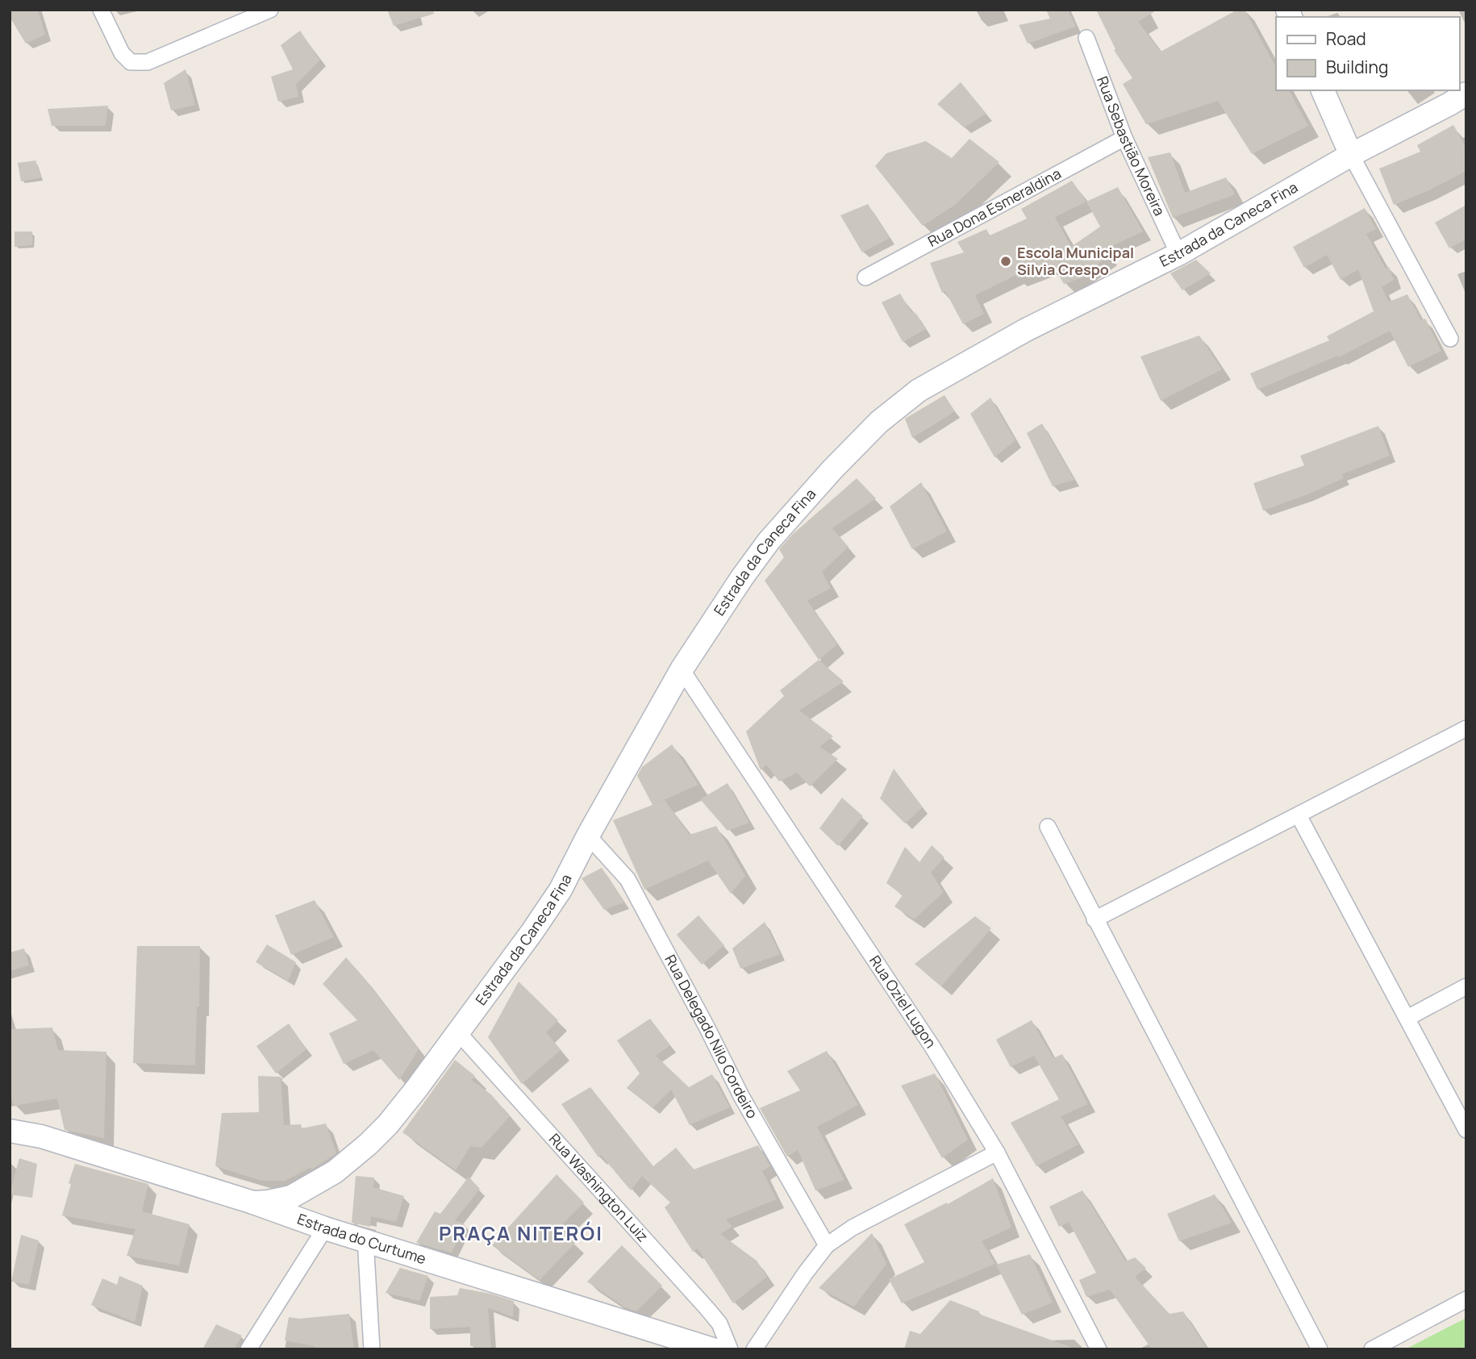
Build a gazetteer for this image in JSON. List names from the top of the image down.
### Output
{
  "streets": {
    "street": [
      "Rua Sebastião Moreira",
      "Rua Dona Esmeraldina",
      "Estrada da Caneca Fina",
      "Rua Oziel Lugon",
      "Rua Delegado Nilo Cordeiro",
      "Rua Washington Luiz",
      "Estrada do Curtume"
    ]
  },
  "crossings": [
    ["Rua Sebastião Moreira", "Rua Dona Esmeraldina"],
    ["Rua Sebastião Moreira", "Estrada da Caneca Fina"],
    ["Estrada da Caneca Fina", "Rua Oziel Lugon"],
    ["Estrada da Caneca Fina", "Rua Delegado Nilo Cordeiro"],
    ["Estrada da Caneca Fina", "Rua Washington Luiz"],
    ["Estrada da Caneca Fina", "Estrada do Curtume"]
  ],
  "districts": ["PRAÇA NITERÓI"],
  "places": ["Escola Municipal Silvia Crespo"],
  "legend": ["Road", "Building"]
}
